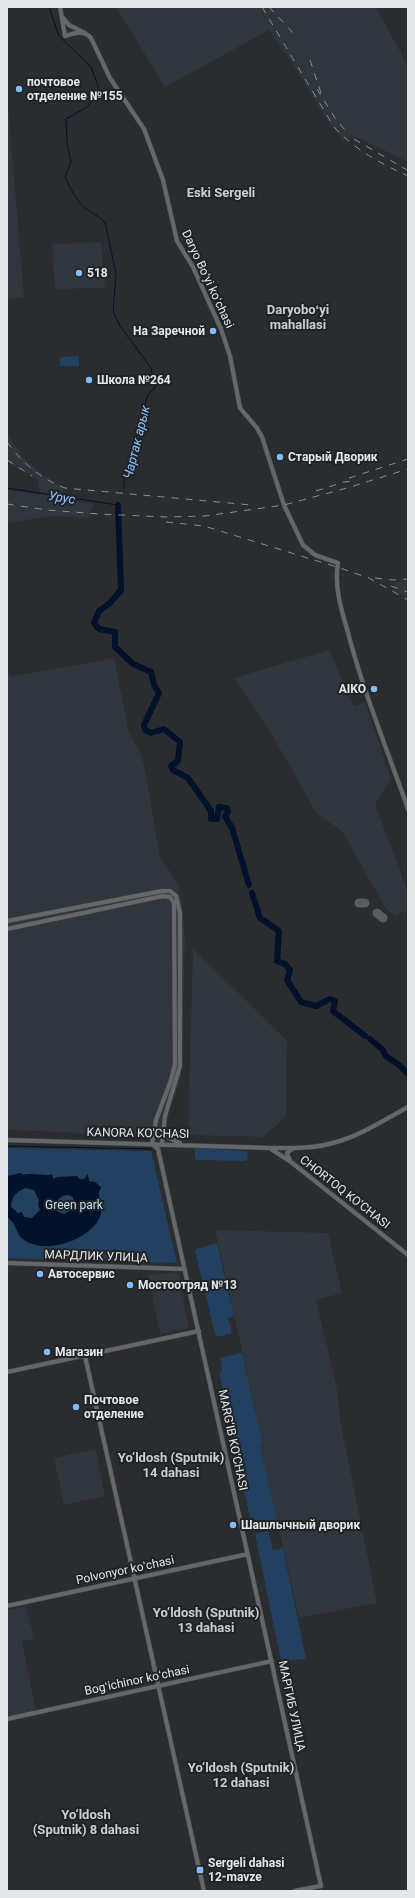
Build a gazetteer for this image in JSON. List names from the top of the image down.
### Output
{
  "streets": {
    "street": [
      "Daryo Boʻyi koʻchasi",
      "KANORA KO'CHASI",
      "CHORTOQ KO'CHASI",
      "МАРДЛИК УЛИЦА",
      "MARG‘IB KO‘CHASI",
      "Polvonyor koʻchasi",
      "Bogʻichinor koʻchasi",
      "МАРГИБ УЛИЦА"
    ]
  },
  "crossings": [
    ["KANORA KO'CHASI", "CHORTOQ KO'CHASI"],
    ["МАРДЛИК УЛИЦА", "MARG‘IB KO‘CHASI"],
    ["MARG‘IB KO‘CHASI", "Polvonyor koʻchasi"],
    ["MARG‘IB KO‘CHASI", "МАРГИБ УЛИЦА"],
    ["Polvonyor koʻchasi", "МАРГИБ УЛИЦА"],
    ["Bogʻichinor koʻchasi", "МАРГИБ УЛИЦА"]
  ],
  "districts": [
    "Eski Sergeli",
    "Daryoboʻyi mahallasi",
    "Yo‘ldosh (Sputnik) 14 dahasi",
    "Yo‘ldosh (Sputnik) 13 dahasi",
    "Yo‘ldosh (Sputnik) 12 dahasi",
    "Yo‘ldosh (Sputnik) 8 dahasi"
  ],
  "water": ["Чартак арык", "Урус"],
  "parks": ["Green park"],
  "places": {
    "other": [
      "почтовое отделение №155",
      "518",
      "На Заречной",
      "Школа №264",
      "Старый Дворик",
      "AIKO",
      "Автосервис",
      "Мостоотряд №13",
      "Магазин",
      "Почтовое отделение",
      "Шашлычный дворик"
    ],
    "transit": ["Sergeli dahasi 12-mavze"]
  }
}
